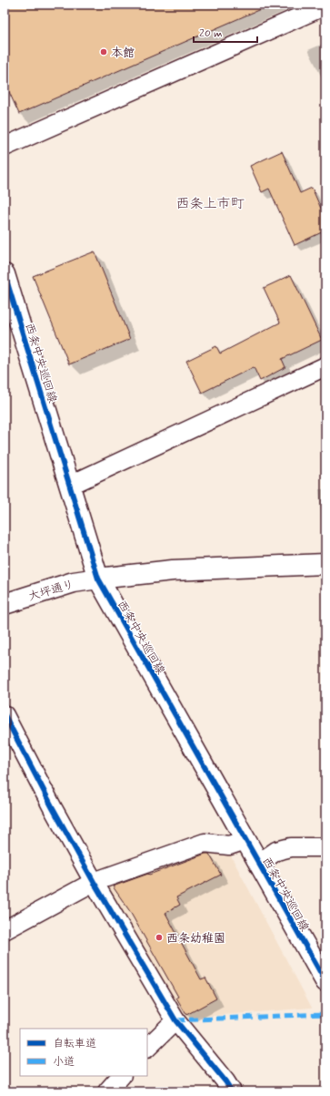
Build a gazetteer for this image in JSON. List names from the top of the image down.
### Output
{
  "streets": {
    "street": ["西条中央巡回線", "大坪通り"]
  },
  "crossings": [
    ["西条中央巡回線", "大坪通り"]
  ],
  "districts": ["西条上市町"],
  "places": ["本館", "西条幼稚園"],
  "legend": ["自転車道", "小道"],
  "scale_bar": "20 m"
}
